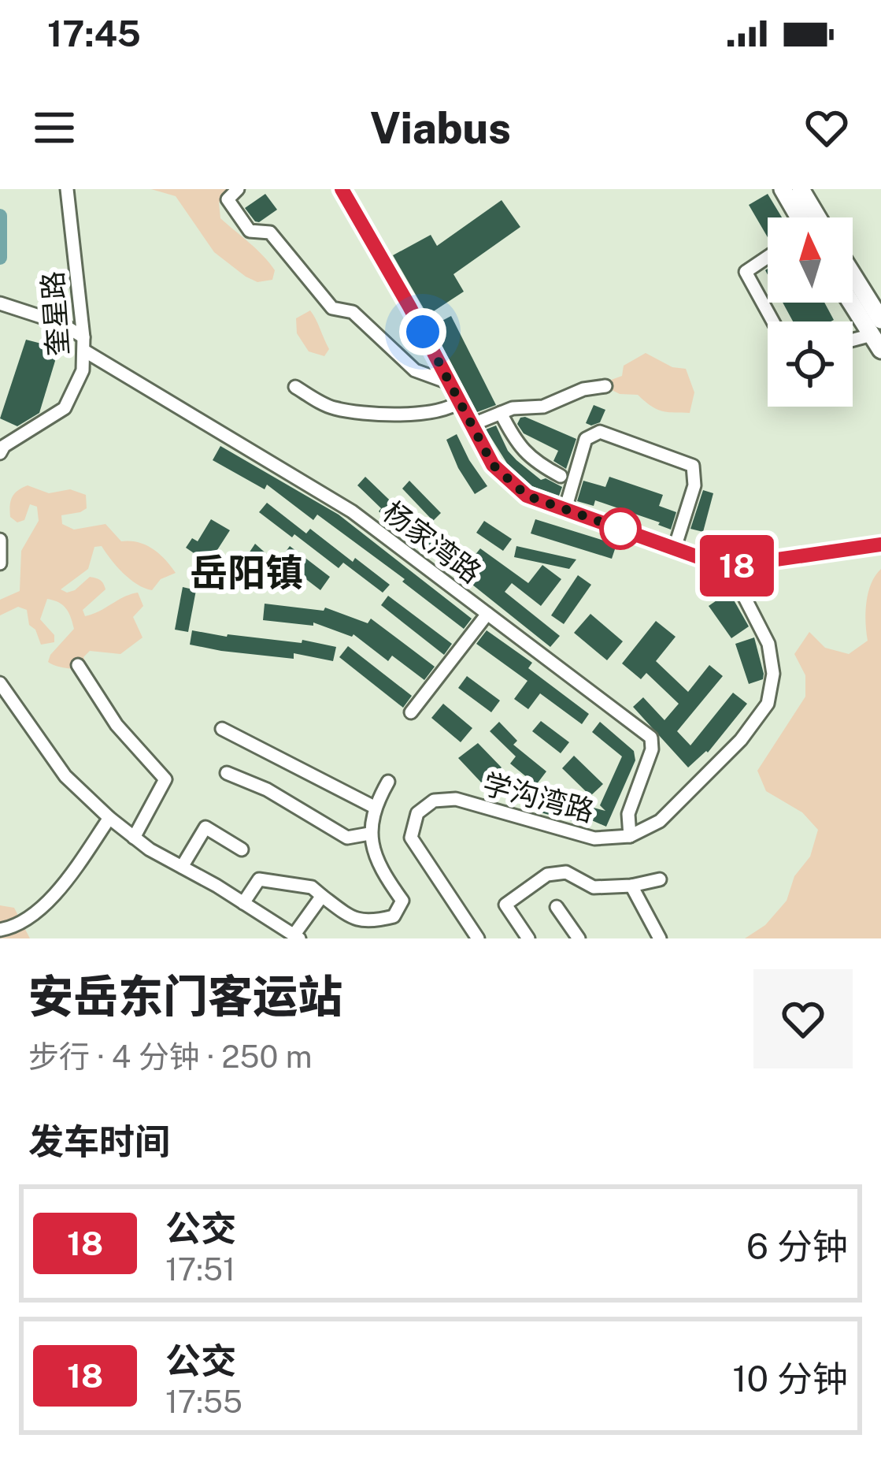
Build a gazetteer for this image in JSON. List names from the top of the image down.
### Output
{
  "streets": {
    "street": ["奎星路", "杨家湾路", "学沟湾路"]
  },
  "crossings": [
    ["奎星路", "杨家湾路"],
    ["杨家湾路", "学沟湾路"]
  ],
  "districts": ["岳阳镇"],
  "lines": ["bus line 18"],
  "north": "top",
  "page": {
    "status": "17:45",
    "header": "Viabus",
    "on_map": "18",
    "heading": [
      ["安岳东门客运站", "步行 · 4 分钟 · 250 m"],
      "发车时间"
    ],
    "list": [
      {
        "mark": "18",
        "name": "公交",
        "note": "17:51",
        "value": "6 分钟"
      },
      {
        "mark": "18",
        "name": "公交",
        "note": "17:55",
        "value": "10 分钟"
      }
    ]
  }
}
